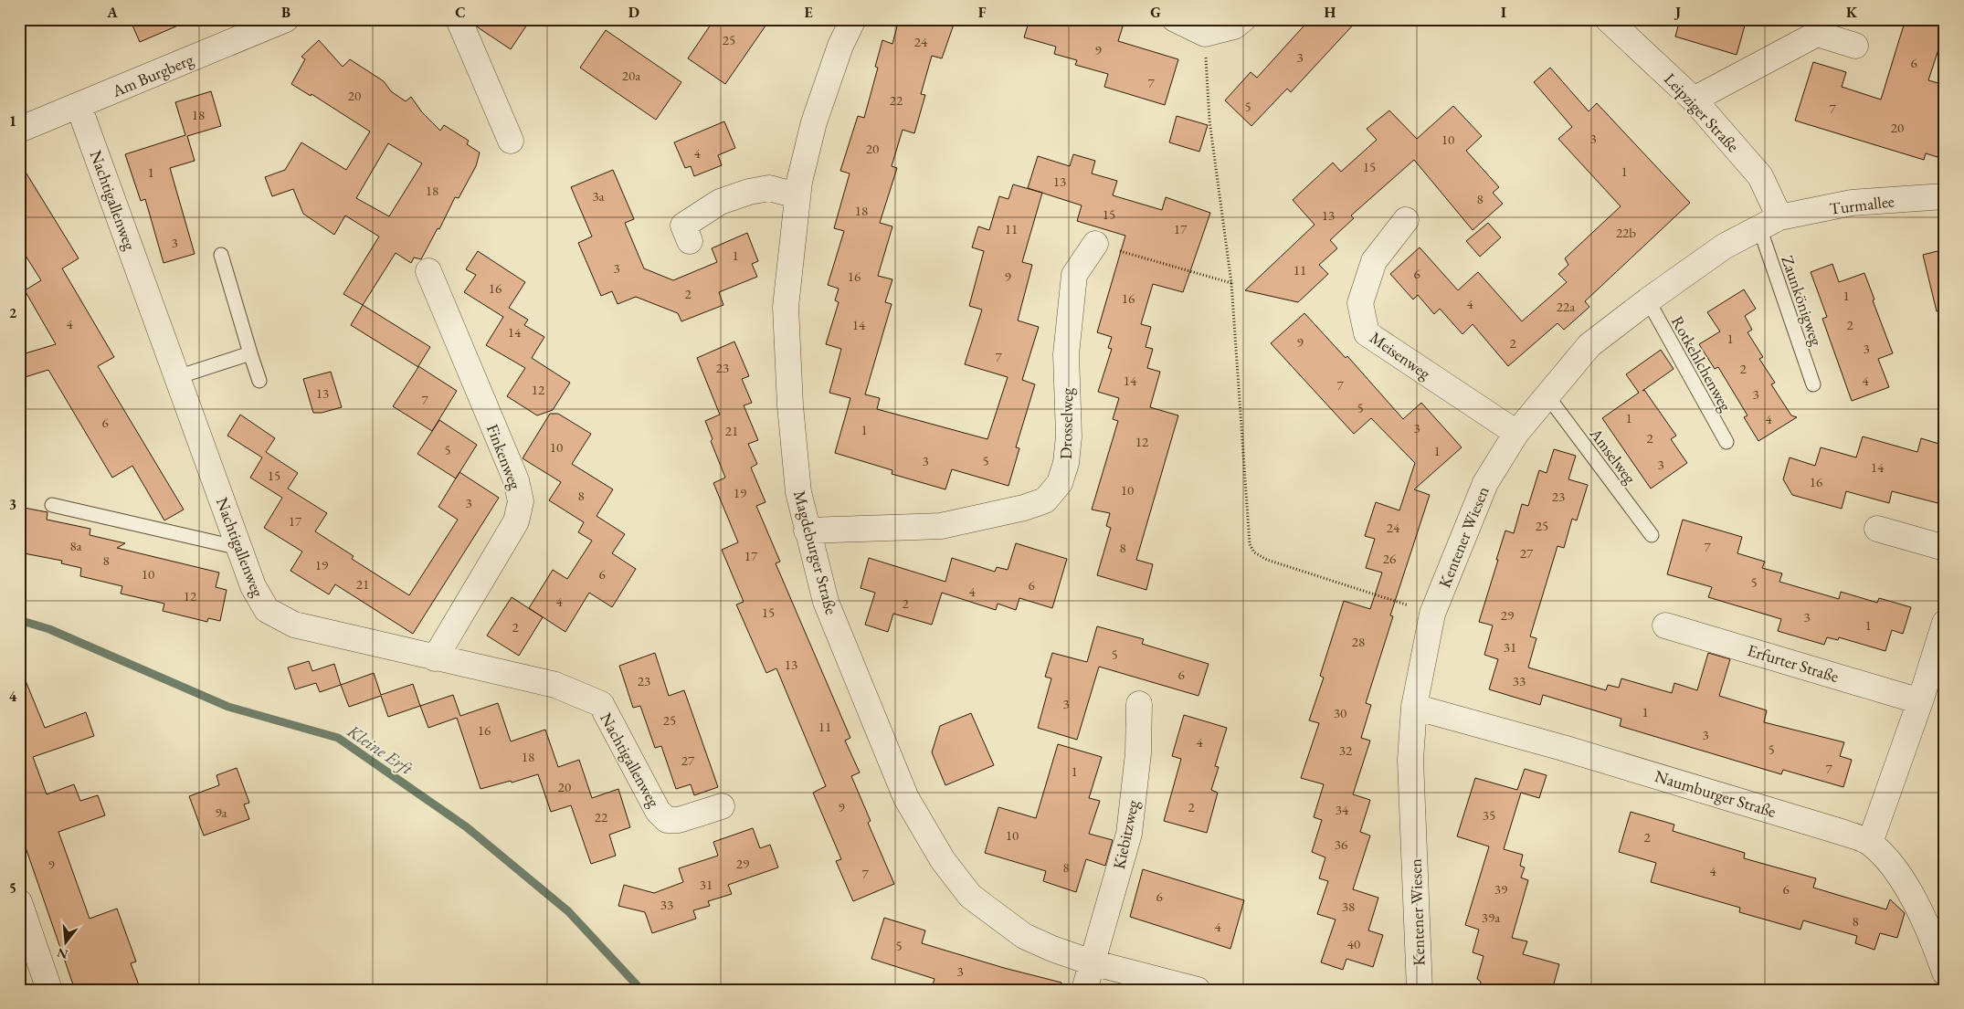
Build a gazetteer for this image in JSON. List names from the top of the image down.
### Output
{
  "streets": {
    "street": [
      "Am Burgberg",
      "Leipziger Straße",
      "Nachtigallenweg",
      "Turmallee",
      "Meisenweg",
      "Drosselweg",
      "Finkenweg",
      "Kentener Wiesen",
      "Magdeburger Straße",
      "Erfurter Straße",
      "Naumburger Straße",
      "Kiebitzweg"
    ],
    "lane": ["Zaunkönigweg", "Rotkehlchenweg", "Amselweg"]
  },
  "crossings": [
    ["Am Burgberg", "Nachtigallenweg"],
    ["Leipziger Straße", "Turmallee"],
    ["Leipziger Straße", "Zaunkönigweg"],
    ["Leipziger Straße", "Kentener Wiesen"],
    ["Nachtigallenweg", "Finkenweg"],
    ["Turmallee", "Zaunkönigweg"],
    ["Turmallee", "Kentener Wiesen"],
    ["Zaunkönigweg", "Kentener Wiesen"],
    ["Meisenweg", "Kentener Wiesen"],
    ["Rotkehlchenweg", "Kentener Wiesen"],
    ["Drosselweg", "Magdeburger Straße"],
    ["Amselweg", "Kentener Wiesen"],
    ["Kentener Wiesen", "Naumburger Straße"],
    ["Magdeburger Straße", "Kiebitzweg"]
  ],
  "water": ["Kleine Erft"],
  "house_numbers": [
    "25",
    "24",
    "9",
    "3",
    "6",
    "20a",
    "7",
    "20",
    "22",
    "5",
    "7",
    "18",
    "20",
    "3",
    "10",
    "20",
    "4",
    "15",
    "1",
    "1",
    "13",
    "18",
    "3a",
    "8",
    "18",
    "15",
    "13",
    "11",
    "17",
    "22b",
    "3",
    "1",
    "3",
    "11",
    "6",
    "16",
    "9",
    "16",
    "2",
    "1",
    "16",
    "4",
    "22a",
    "4",
    "14",
    "2",
    "14",
    "1",
    "9",
    "2",
    "3",
    "7",
    "23",
    "2",
    "14",
    "4",
    "7",
    "12",
    "13",
    "3",
    "7",
    "5",
    "1",
    "4",
    "6",
    "3",
    "1",
    "21",
    "2",
    "12",
    "10",
    "5",
    "1",
    "3",
    "5",
    "3",
    "14",
    "15",
    "16",
    "10",
    "19",
    "8",
    "23",
    "3",
    "17",
    "25",
    "24",
    "8a",
    "7",
    "8",
    "27",
    "17",
    "26",
    "8",
    "19",
    "10",
    "6",
    "5",
    "21",
    "6",
    "4",
    "12",
    "4",
    "2",
    "15",
    "29",
    "3",
    "1",
    "2",
    "28",
    "31",
    "5",
    "13",
    "6",
    "23",
    "33",
    "3",
    "1",
    "30",
    "25",
    "11",
    "16",
    "3",
    "4",
    "5",
    "32",
    "18",
    "27",
    "7",
    "1",
    "20",
    "9",
    "2",
    "34",
    "9a",
    "35",
    "22",
    "10",
    "2",
    "36",
    "29",
    "9",
    "8",
    "4",
    "7",
    "31",
    "39",
    "6",
    "6",
    "33",
    "38",
    "39a",
    "8",
    "4",
    "40",
    "5",
    "3"
  ],
  "north": "bottom",
  "grid": {
    "columns": [
      "A",
      "B",
      "C",
      "D",
      "E",
      "F",
      "G",
      "H",
      "I",
      "J",
      "K"
    ],
    "rows": [
      "1",
      "2",
      "3",
      "4",
      "5"
    ]
  }
}
